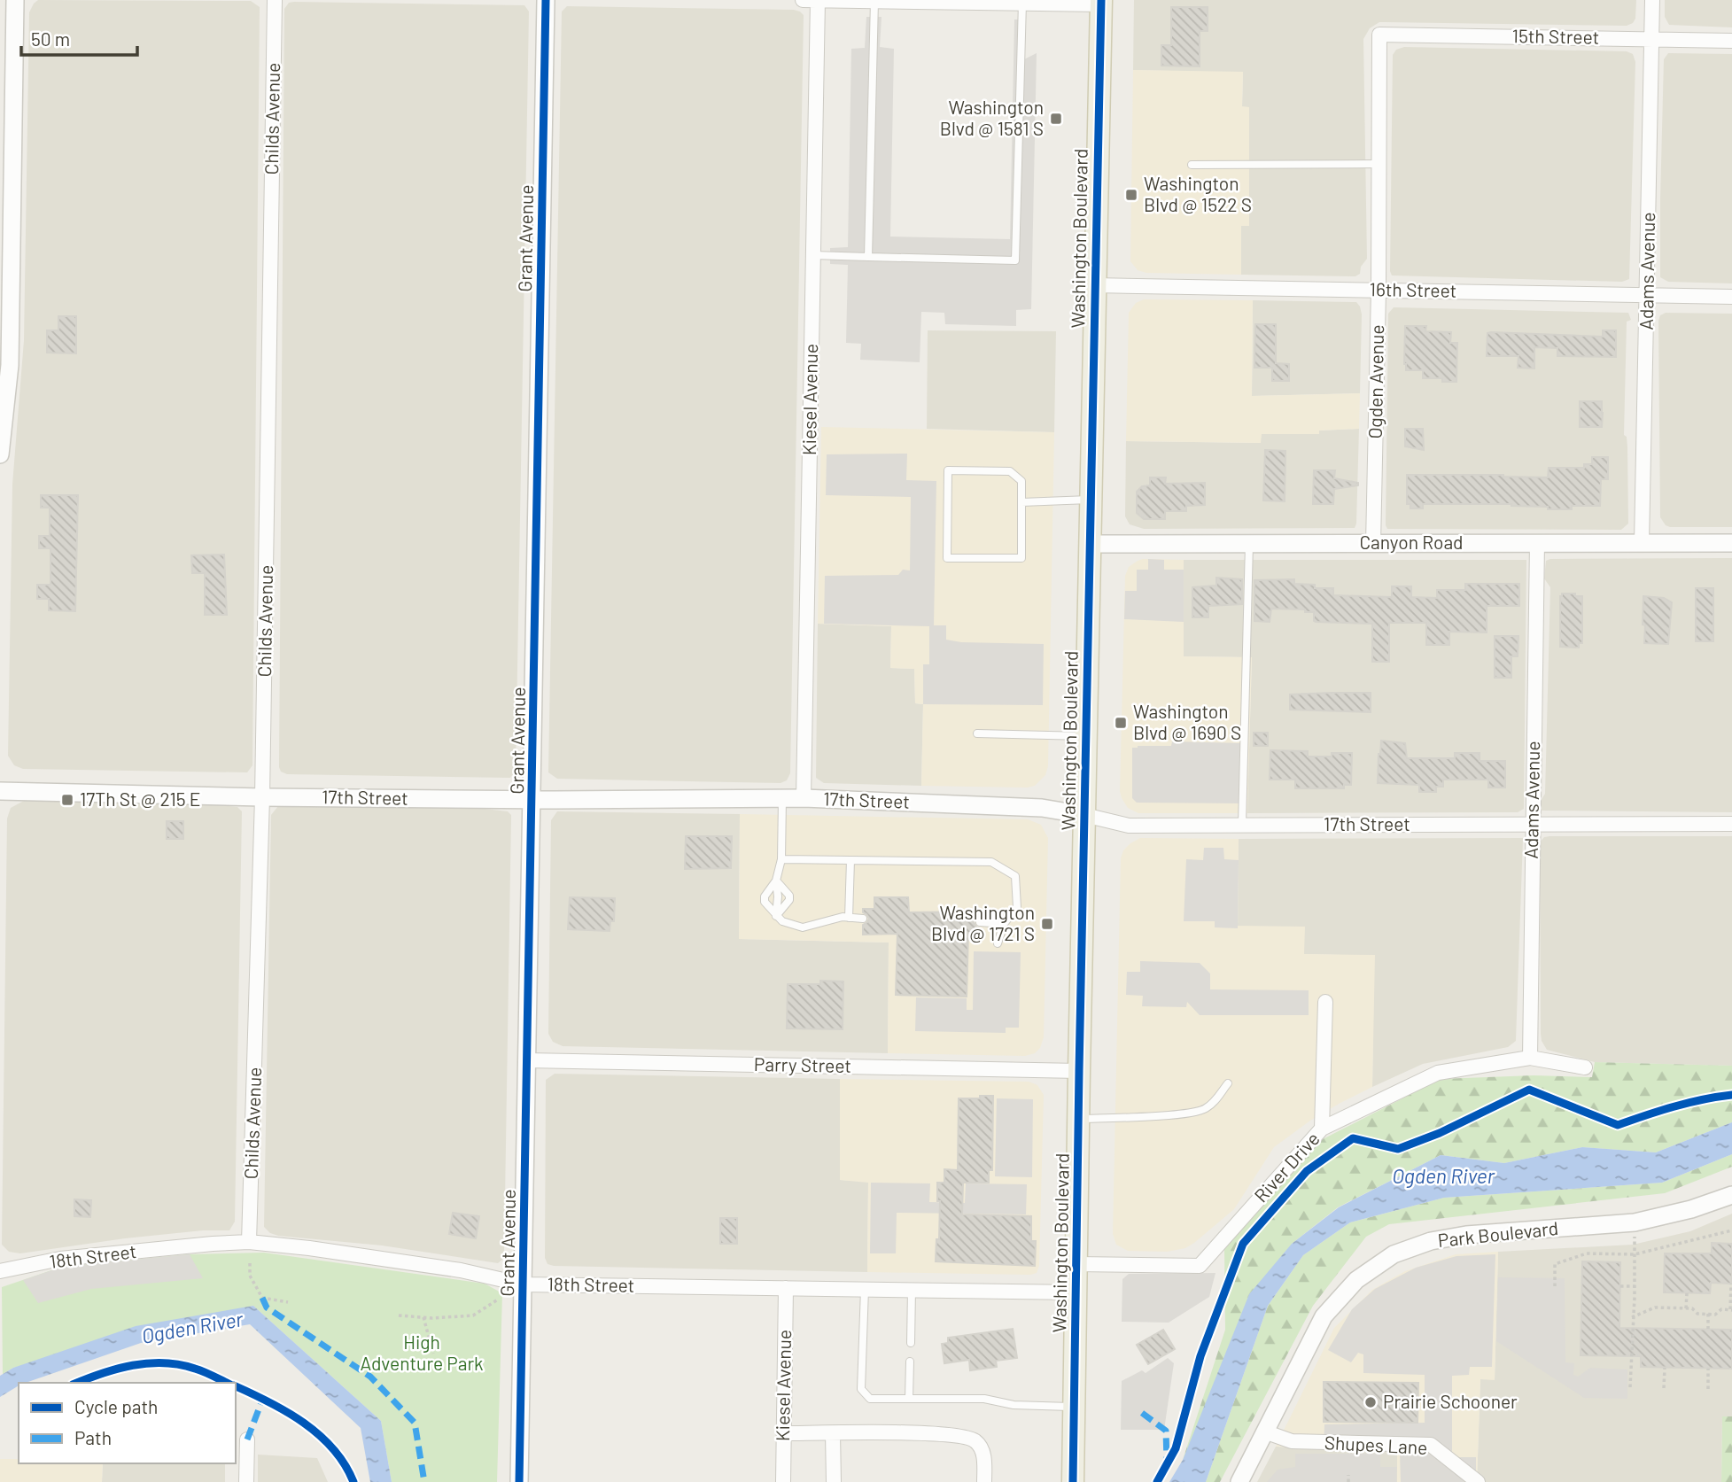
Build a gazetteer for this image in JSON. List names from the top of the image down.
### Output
{
  "streets": {
    "main road": ["Washington Boulevard"],
    "street": [
      "15th Street",
      "Childs Avenue",
      "Grant Avenue",
      "Adams Avenue",
      "16th Street",
      "Ogden Avenue",
      "Kiesel Avenue",
      "Canyon Road",
      "17th Street",
      "Parry Street",
      "River Drive",
      "Park Boulevard",
      "18th Street",
      "Shupes Lane"
    ]
  },
  "crossings": [
    ["15th Street", "Adams Avenue"],
    ["15th Street", "Ogden Avenue"],
    ["Childs Avenue", "17th Street"],
    ["Childs Avenue", "18th Street"],
    ["Grant Avenue", "17th Street"],
    ["Grant Avenue", "Parry Street"],
    ["Grant Avenue", "18th Street"],
    ["Washington Boulevard", "16th Street"],
    ["Washington Boulevard", "Canyon Road"],
    ["Washington Boulevard", "17th Street"],
    ["Washington Boulevard", "Parry Street"],
    ["Washington Boulevard", "River Drive"],
    ["Washington Boulevard", "18th Street"],
    ["Adams Avenue", "16th Street"],
    ["Adams Avenue", "Canyon Road"],
    ["Adams Avenue", "17th Street"],
    ["Adams Avenue", "River Drive"],
    ["16th Street", "Ogden Avenue"],
    ["Ogden Avenue", "Canyon Road"],
    ["Kiesel Avenue", "17th Street"],
    ["Kiesel Avenue", "18th Street"],
    ["Park Boulevard", "Shupes Lane"]
  ],
  "water": ["Ogden River"],
  "parks": ["High Adventure Park"],
  "places": {
    "transit": [
      "Washington Blvd @ 1581 S",
      "Washington Blvd @ 1522 S",
      "Washington Blvd @ 1690 S",
      "17Th St @ 215 E",
      "Washington Blvd @ 1721 S"
    ],
    "other": ["Prairie Schooner"]
  },
  "legend": ["Cycle path", "Path"],
  "scale_bar": "50 m"
}
